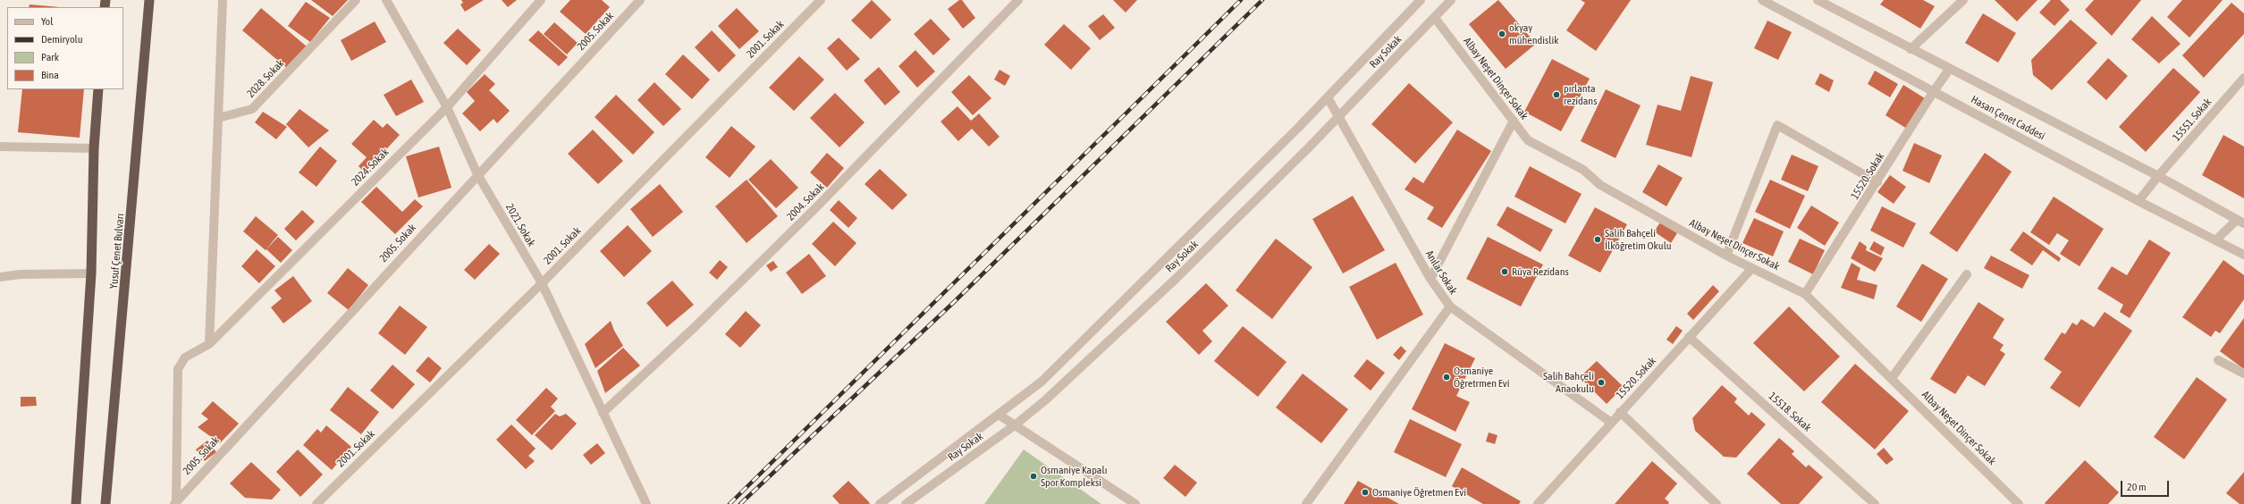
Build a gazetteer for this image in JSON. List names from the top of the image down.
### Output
{
  "streets": {
    "highway": ["Yusuf Çenet Bulvarı"],
    "street": [
      "2005. Sokak",
      "2001. Sokak",
      "Ray Sokak",
      "2028. Sokak",
      "Albay Neşet Dinçer Sokak",
      "Hasan Çenet Caddesi",
      "15551. Sokak",
      "2024. Sokak",
      "15520. Sokak",
      "2004. Sokak",
      "2021. Sokak",
      "Anılar Sokak",
      "15518. Sokak"
    ]
  },
  "crossings": [
    ["2005. Sokak", "2024. Sokak"],
    ["2005. Sokak", "2021. Sokak"],
    ["2001. Sokak", "2021. Sokak"],
    ["Ray Sokak", "Albay Neşet Dinçer Sokak"],
    ["Ray Sokak", "Anılar Sokak"],
    ["Albay Neşet Dinçer Sokak", "15520. Sokak"],
    ["Hasan Çenet Caddesi", "15551. Sokak"],
    ["Hasan Çenet Caddesi", "15520. Sokak"],
    ["2024. Sokak", "2021. Sokak"],
    ["15520. Sokak", "Anılar Sokak"],
    ["15520. Sokak", "15518. Sokak"],
    ["2004. Sokak", "2021. Sokak"]
  ],
  "places": [
    "okyay mühendislik",
    "pırlanta rezidans",
    "Salih Bahçeli İlköğretim Okulu",
    "Rüya Rezidans",
    "Osmaniye Öğretrmen Evi",
    "Salih Bahçeli Anaokulu",
    "Osmaniye Kapalı Spor Kompleksi",
    "Osmaniye Öğretmen Evi"
  ],
  "legend": [
    "Yol",
    "Demiryolu",
    "Park",
    "Bina"
  ],
  "scale_bar": "20 m"
}
